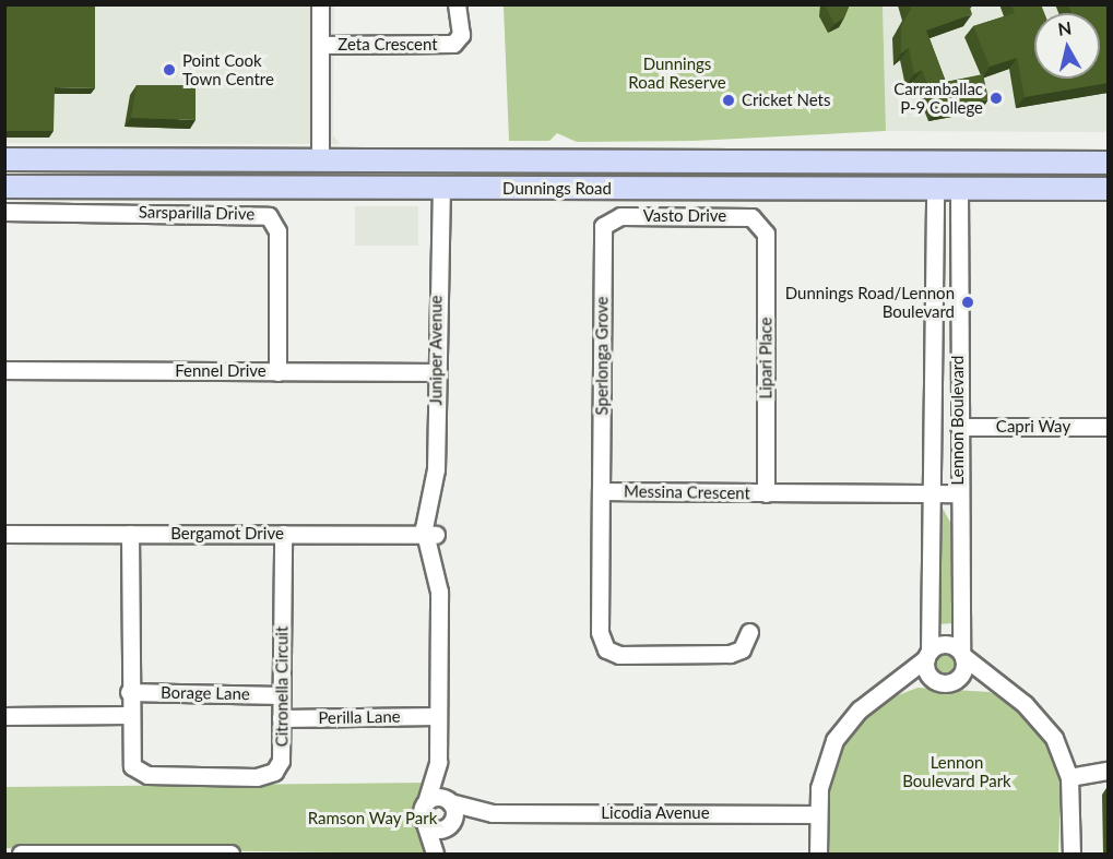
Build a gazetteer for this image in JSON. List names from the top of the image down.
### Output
{
  "streets": {
    "main road": ["Dunnings Road"],
    "street": [
      "Zeta Crescent",
      "Sarsparilla Drive",
      "Vasto Drive",
      "Juniper Avenue",
      "Sperlonga Grove",
      "Lipari Place",
      "Fennel Drive",
      "Lennon Boulevard",
      "Capri Way",
      "Messina Crescent",
      "Bergamot Drive",
      "Citronella Circuit",
      "Borage Lane",
      "Perilla Lane",
      "Licodia Avenue"
    ]
  },
  "crossings": [
    ["Dunnings Road", "Juniper Avenue"],
    ["Dunnings Road", "Lennon Boulevard"],
    ["Sarsparilla Drive", "Fennel Drive"],
    ["Vasto Drive", "Sperlonga Grove"],
    ["Vasto Drive", "Lipari Place"],
    ["Juniper Avenue", "Fennel Drive"],
    ["Juniper Avenue", "Bergamot Drive"],
    ["Juniper Avenue", "Perilla Lane"],
    ["Juniper Avenue", "Licodia Avenue"],
    ["Sperlonga Grove", "Messina Crescent"],
    ["Lipari Place", "Messina Crescent"],
    ["Lennon Boulevard", "Capri Way"],
    ["Lennon Boulevard", "Messina Crescent"],
    ["Bergamot Drive", "Citronella Circuit"],
    ["Citronella Circuit", "Borage Lane"],
    ["Citronella Circuit", "Perilla Lane"]
  ],
  "parks": ["Dunnings Road Reserve", "Lennon Boulevard Park", "Ramson Way Park"],
  "places": [
    "Point Cook Town Centre",
    "Carranballac P-9 College",
    "Cricket Nets",
    "Dunnings Road/Lennon Boulevard"
  ],
  "north": "top"
}
